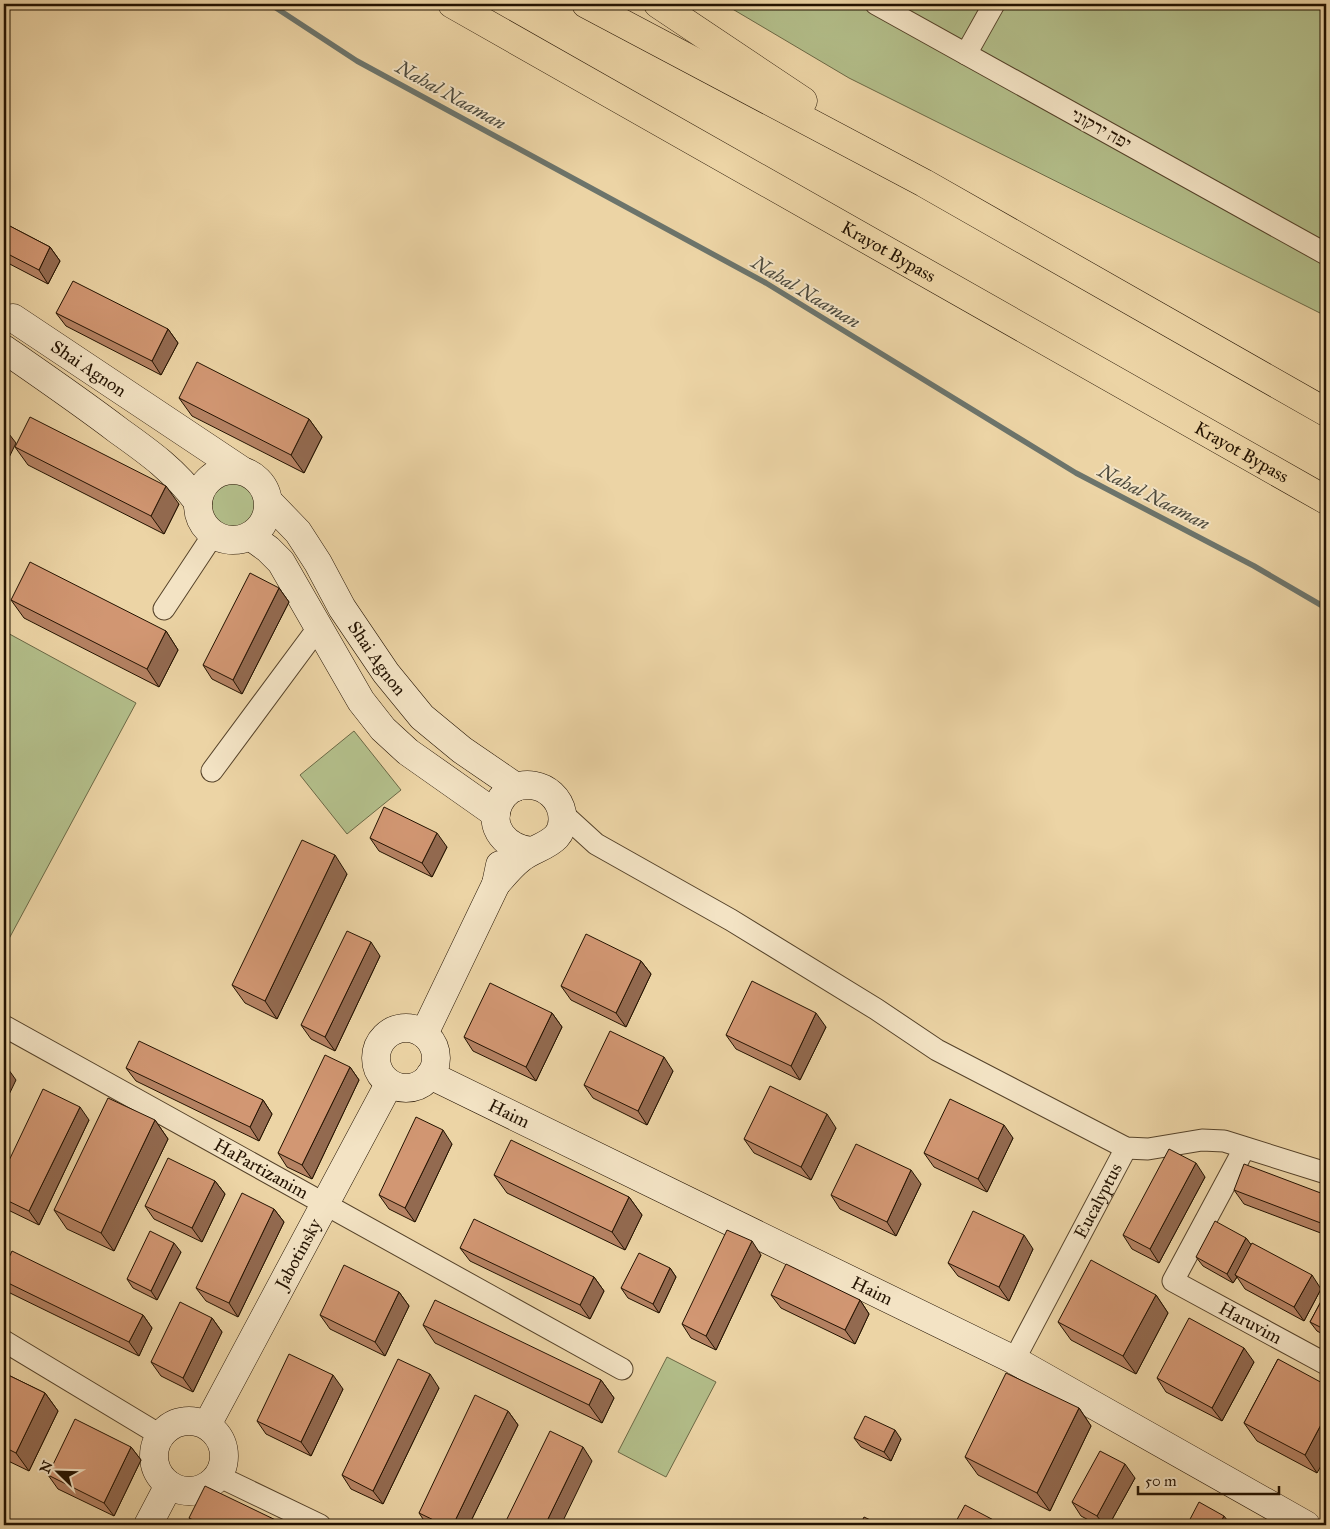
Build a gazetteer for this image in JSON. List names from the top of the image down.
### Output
{
  "streets": {
    "highway": ["Krayot Bypass"],
    "street": [
      "יפה ירקוני",
      "Shai Agnon",
      "Haim",
      "HaPartizanim",
      "Eucalyptus",
      "Jabotinsky",
      "Haruvim"
    ]
  },
  "crossings": [
    ["Haim", "Eucalyptus"],
    ["Haim", "Jabotinsky"],
    ["HaPartizanim", "Jabotinsky"],
    ["Eucalyptus", "Haruvim"]
  ],
  "water": ["Nahal Naaman"],
  "scale_bar": "50 m",
  "north": "top left"
}
